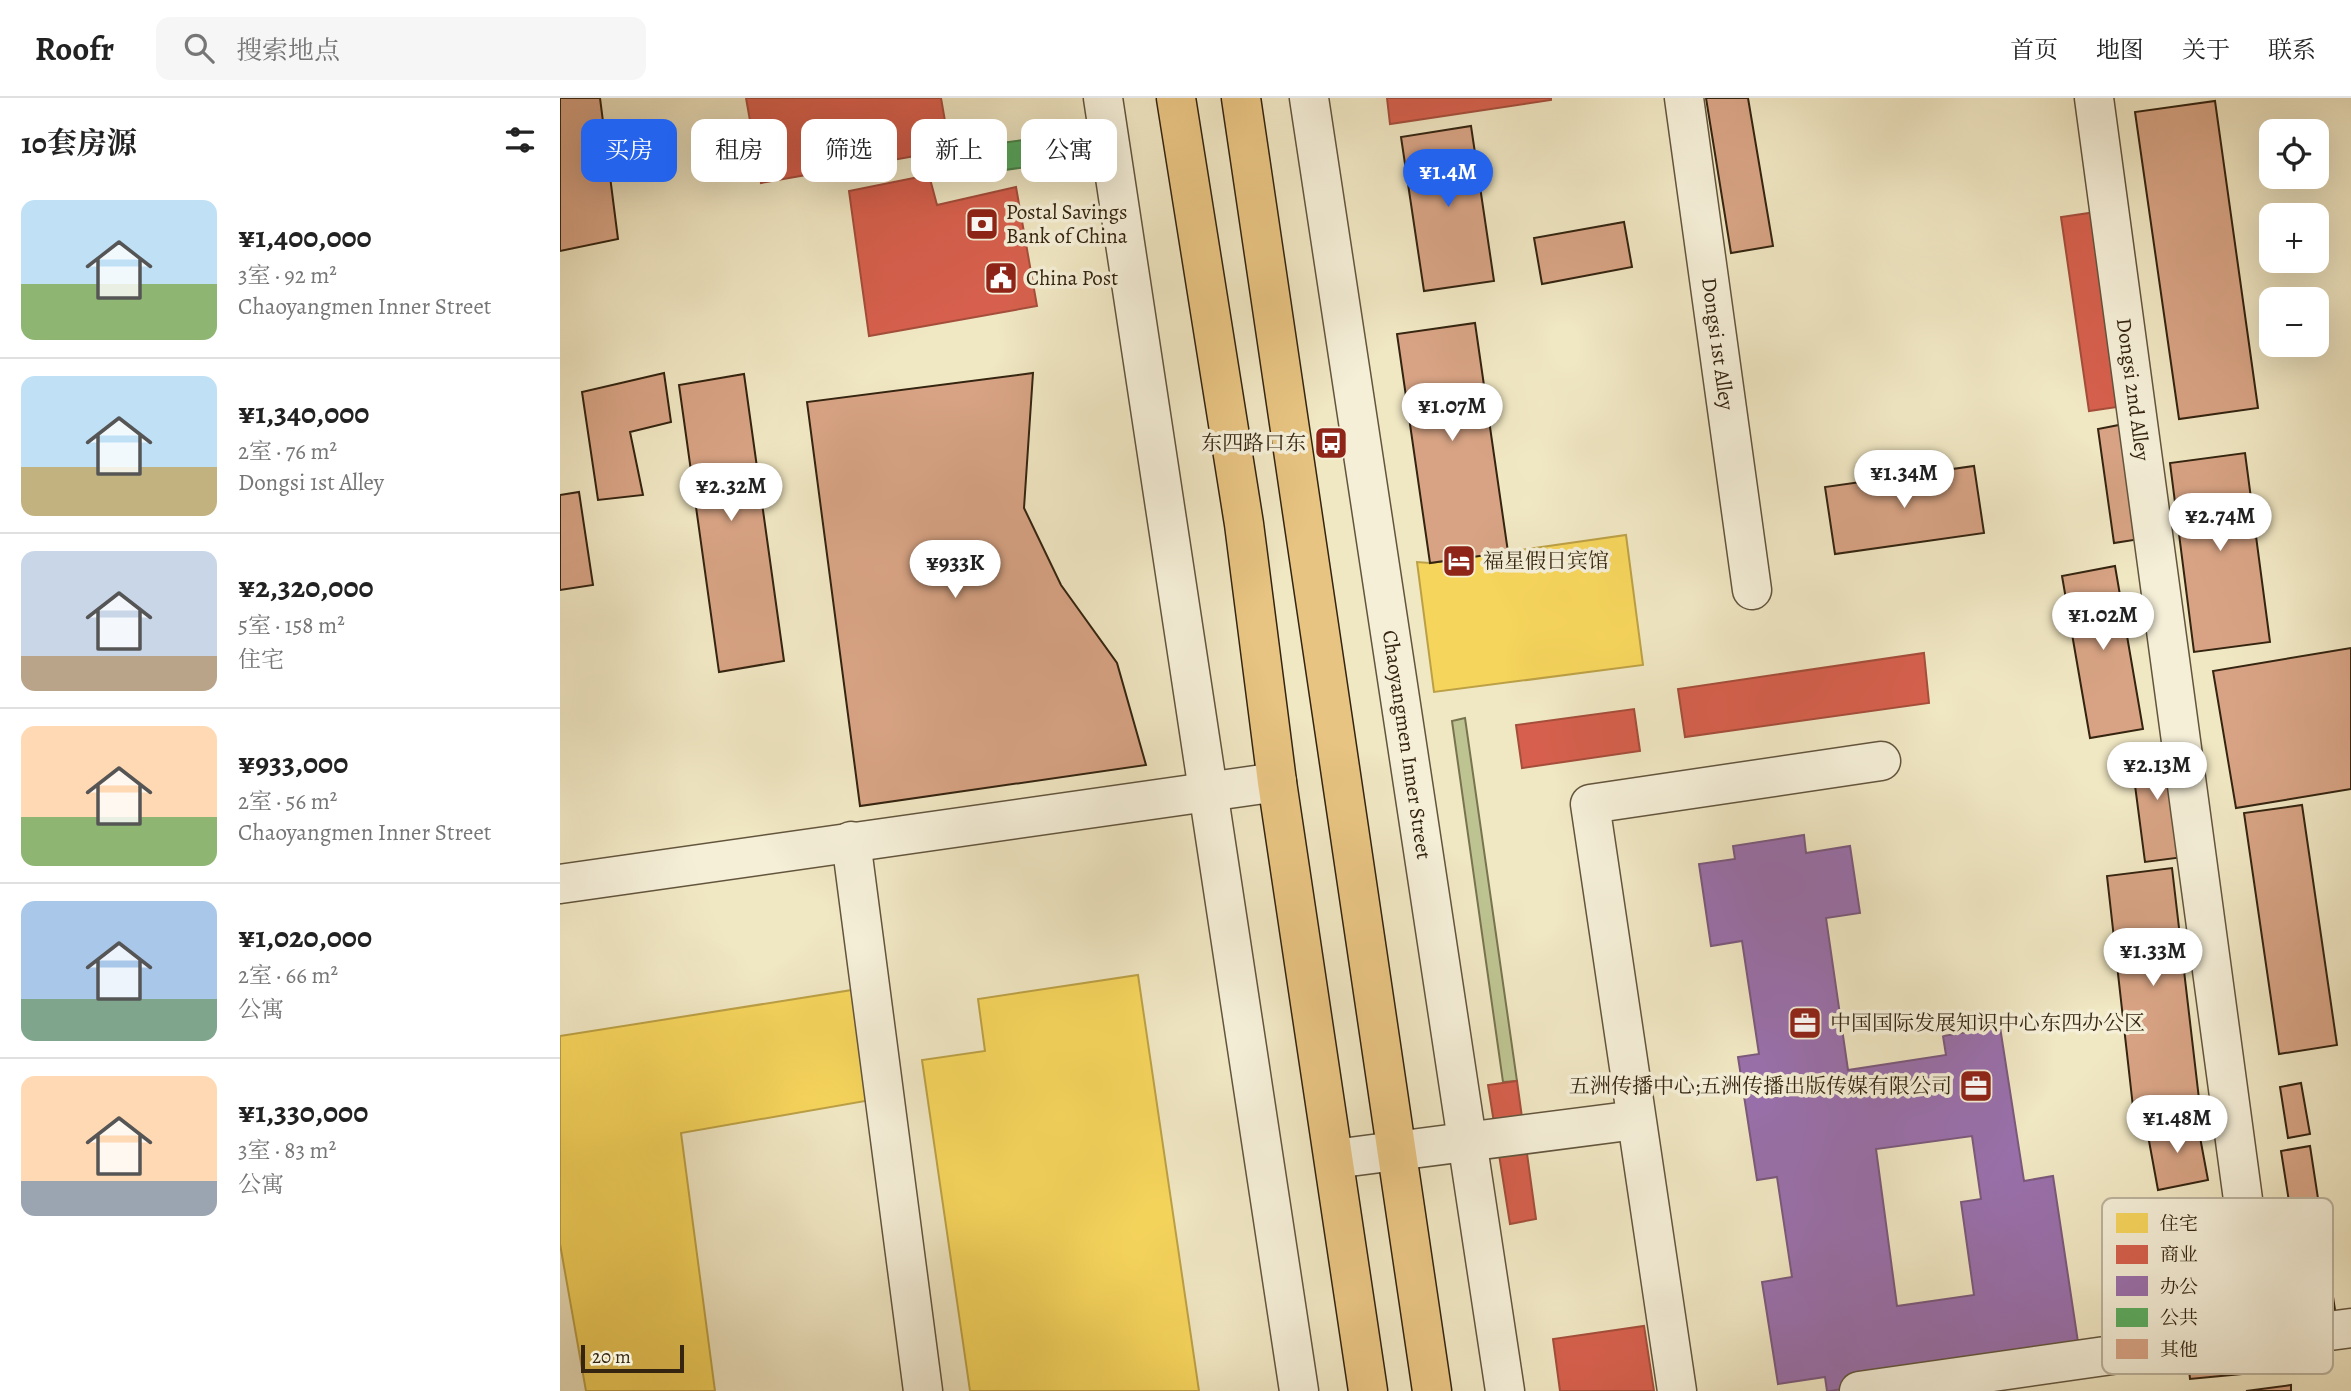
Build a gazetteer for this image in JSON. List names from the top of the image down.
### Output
{
  "streets": {
    "street": ["Dongsi 1st Alley", "Dongsi 2nd Alley", "Chaoyangmen Inner Street"]
  },
  "places": {
    "bank": ["Postal Savings Bank of China"],
    "public building": ["China Post"],
    "bus stop": ["东四路口东"],
    "hotel": ["福星假日宾馆"],
    "office": ["中国国际发展知识中心东四办公区", "五洲传播中心;五洲传播出版传媒有限公司"]
  },
  "legend": [
    "住宅",
    "商业",
    "办公",
    "公共",
    "其他"
  ],
  "scale_bar": "20 m",
  "page": {
    "header": "Roofr",
    "search": "搜索地点",
    "nav": [
      "首页",
      "地图",
      "关于",
      "联系"
    ],
    "heading": "10套房源",
    "map_buttons": ["+", "−"],
    "chip": [
      "买房",
      "租房",
      "筛选",
      "新上",
      "公寓"
    ],
    "price": [
      "¥1.4M",
      "¥1.07M",
      "¥1.34M",
      "¥2.32M",
      "¥2.74M",
      "¥933K",
      "¥1.02M",
      "¥2.13M",
      "¥1.33M",
      "¥1.48M"
    ],
    "list": [
      {
        "name": "¥1,400,000",
        "note": "3室 · 92 m² · Chaoyangmen Inner Street"
      },
      {
        "name": "¥1,340,000",
        "note": "2室 · 76 m² · Dongsi 1st Alley"
      },
      {
        "name": "¥2,320,000",
        "note": "5室 · 158 m² · 住宅"
      },
      {
        "name": "¥933,000",
        "note": "2室 · 56 m² · Chaoyangmen Inner Street"
      },
      {
        "name": "¥1,020,000",
        "note": "2室 · 66 m² · 公寓"
      },
      {
        "name": "¥1,330,000",
        "note": "3室 · 83 m² · 公寓"
      }
    ],
    "scale": "20 m"
  }
}
